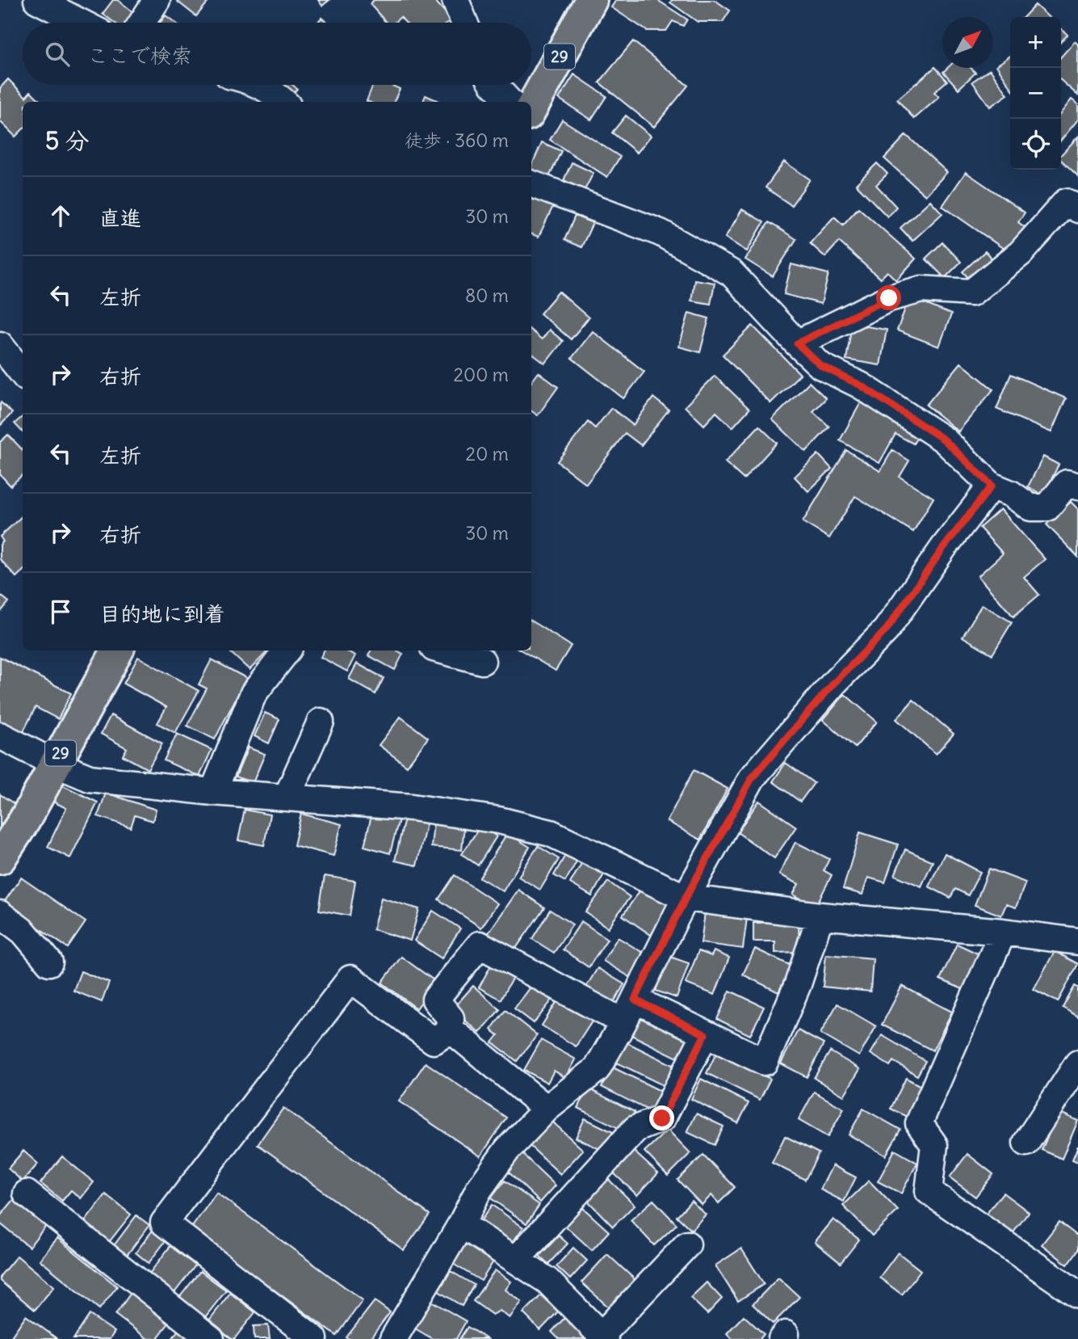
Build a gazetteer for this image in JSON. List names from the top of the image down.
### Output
{
  "streets": {
    "main road": ["29"]
  },
  "north": "top right",
  "page": {
    "map_buttons": ["+", "−"],
    "search": "ここで検索",
    "heading": ["5 分", "徒歩 · 360 m"],
    "list": [
      ["直進", "30 m"],
      ["左折", "80 m"],
      ["右折", "200 m"],
      ["左折", "20 m"],
      ["右折", "30 m"],
      "目的地に到着"
    ]
  }
}
